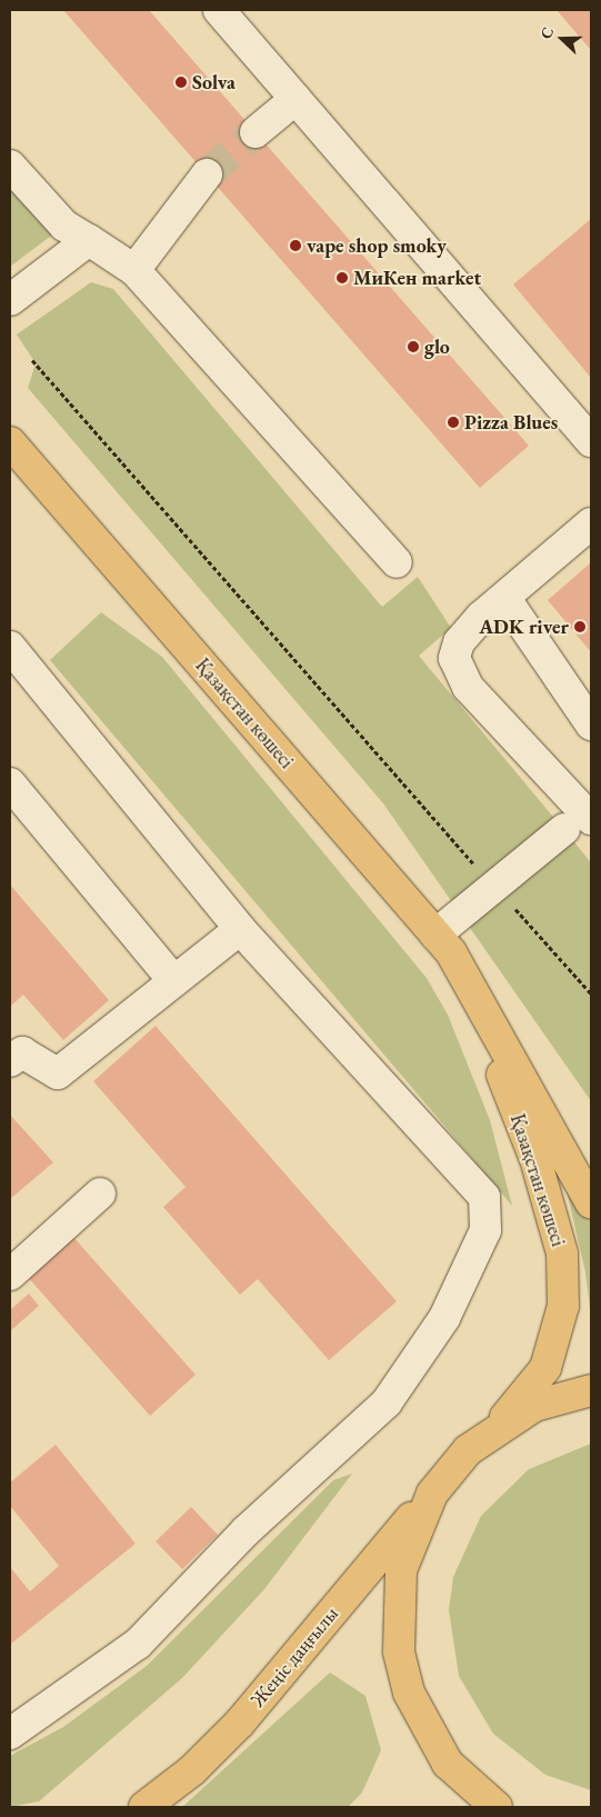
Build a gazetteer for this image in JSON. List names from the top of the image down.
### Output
{
  "streets": {
    "main road": ["Қазақстан көшесі", "Жеңіс даңғылы"]
  },
  "crossings": [
    ["Қазақстан көшесі", "Жеңіс даңғылы"]
  ],
  "places": [
    "Solva",
    "vape shop smoky",
    "МиКен market",
    "glo",
    "Pizza Blues",
    "ADK river"
  ],
  "north": "left"
}
